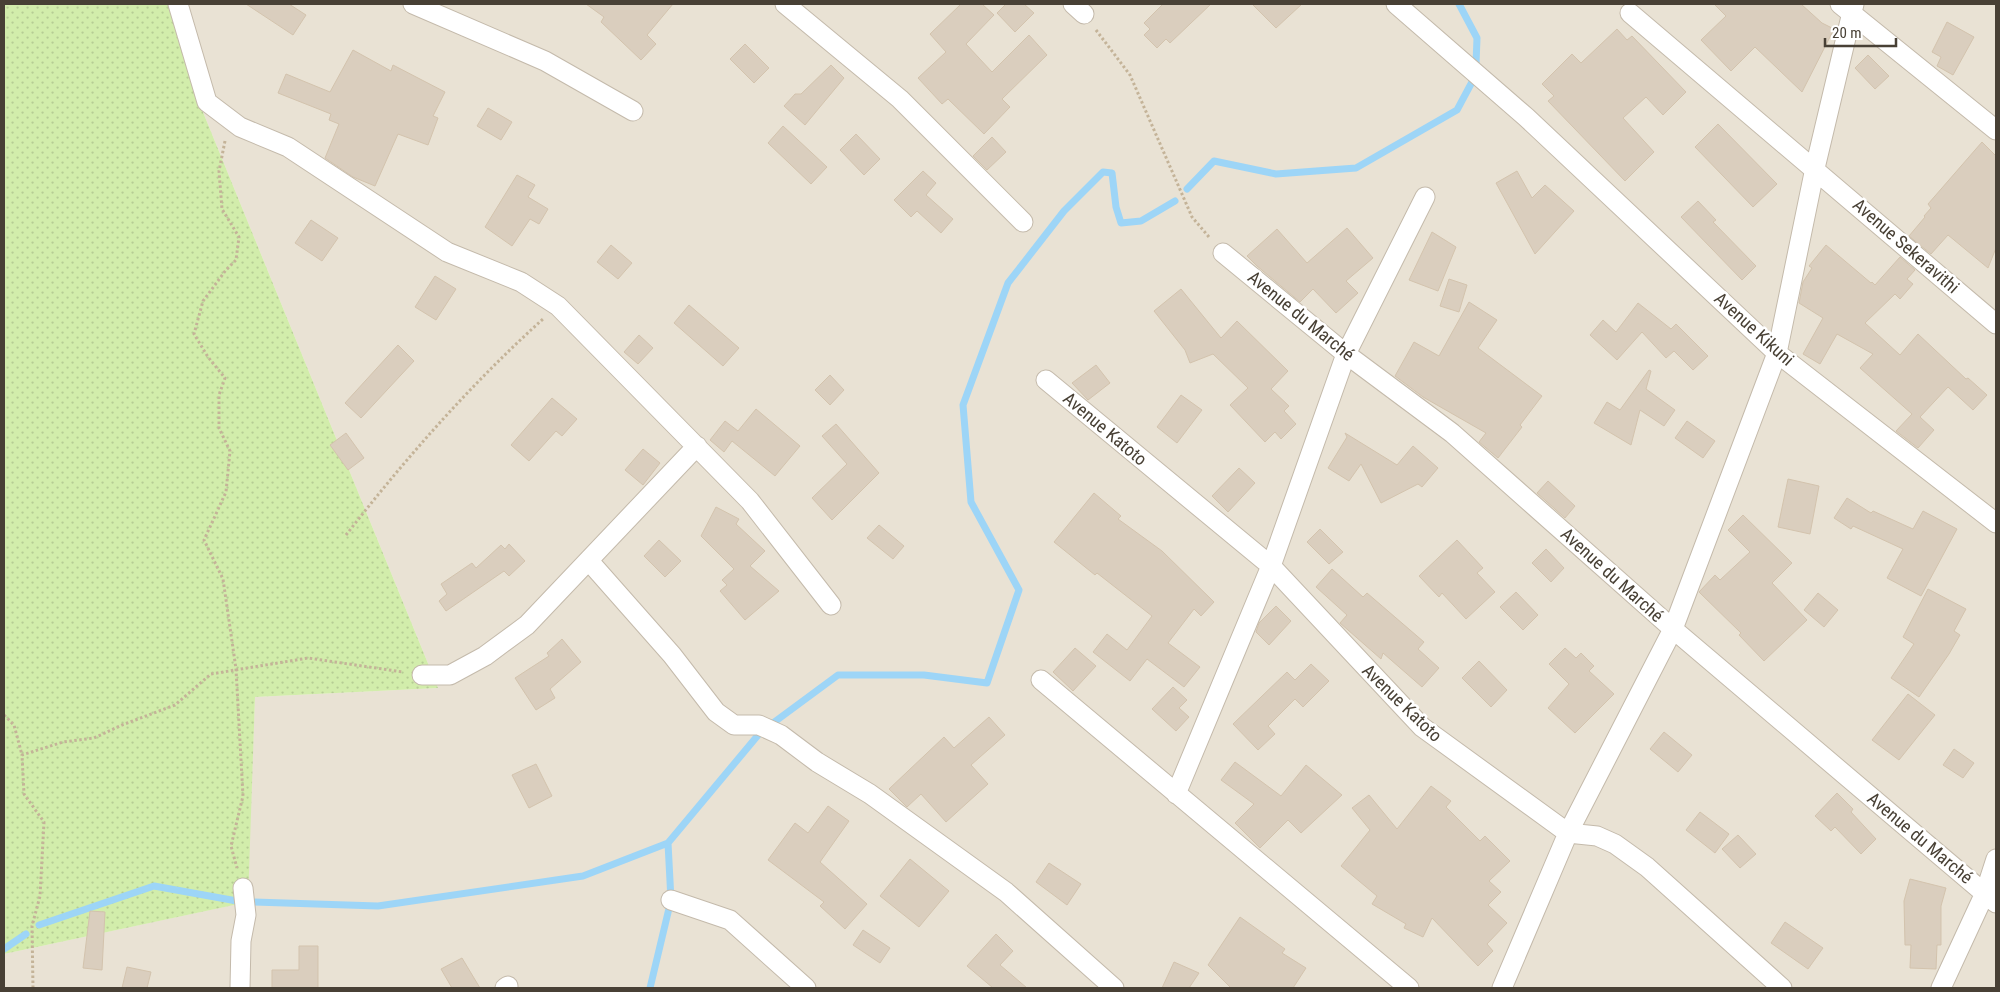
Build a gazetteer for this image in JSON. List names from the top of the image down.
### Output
{
  "streets": {
    "street": [
      "Avenue Sekeravithi",
      "Avenue du Marché",
      "Avenue Kikuni",
      "Avenue Katoto"
    ]
  },
  "scale_bar": "20 m"
}
